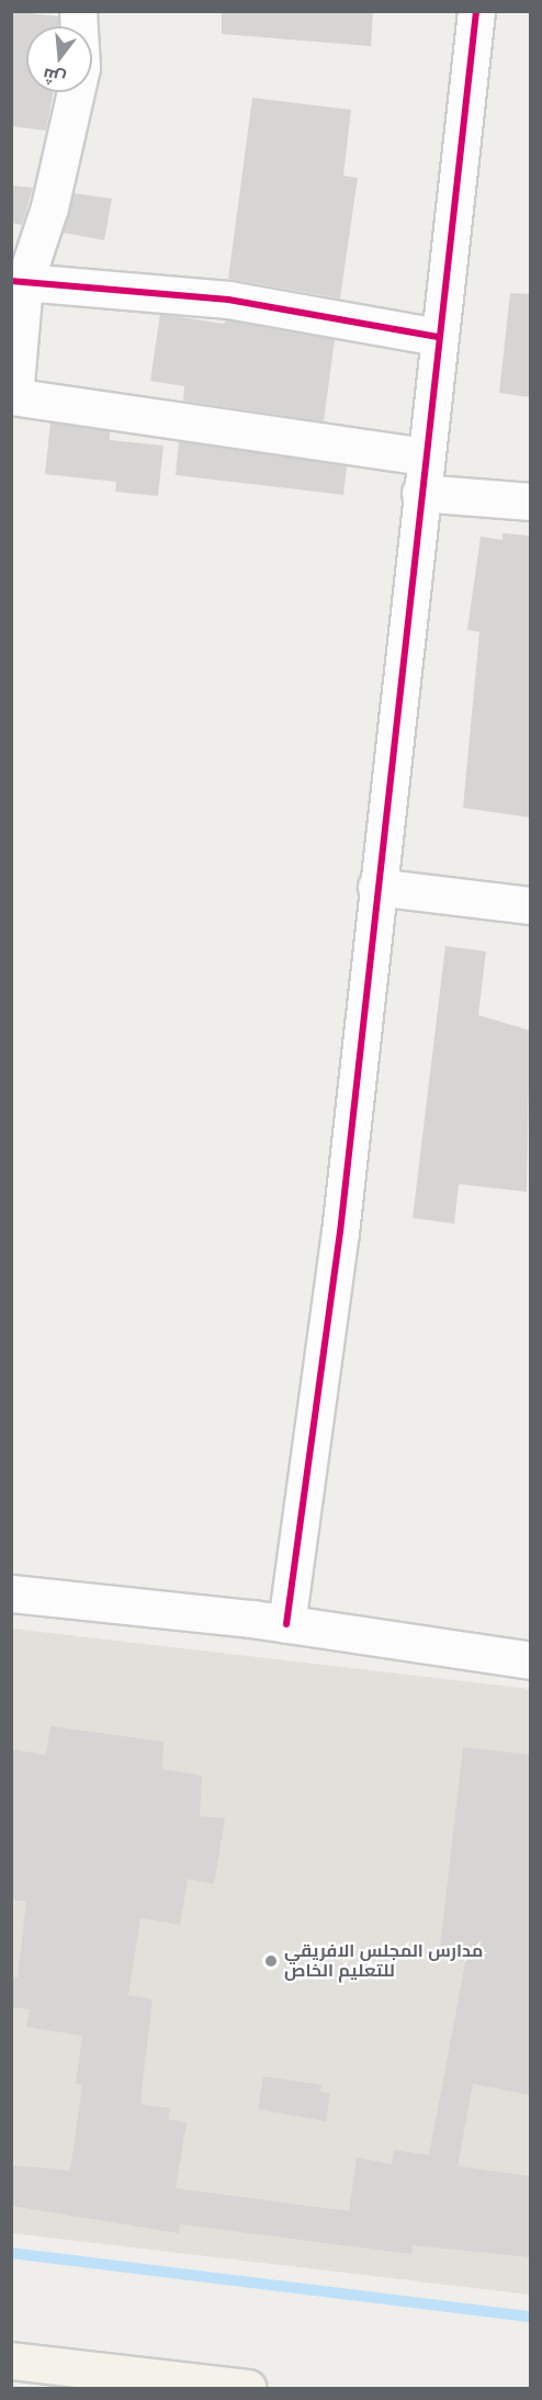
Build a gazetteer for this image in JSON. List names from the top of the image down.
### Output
{
  "places": ["مدارس المجلس الافريقي للتعليم الخاص"],
  "north": "bottom"
}
